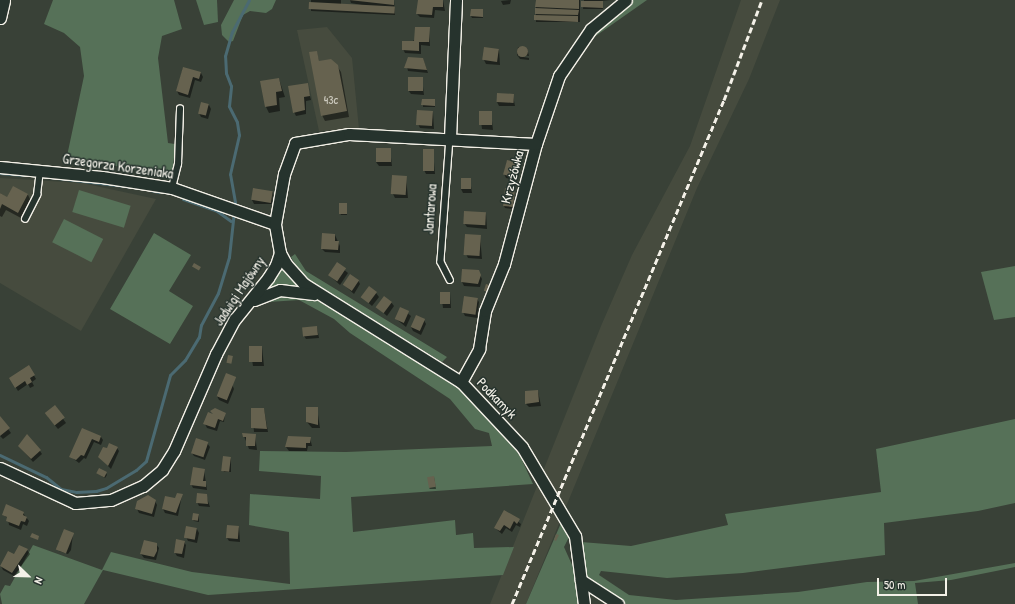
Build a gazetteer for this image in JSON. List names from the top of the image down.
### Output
{
  "streets": {
    "street": [
      "Grzegorza Korzeniaka",
      "Krzyżówka",
      "Jantarowa",
      "Jadwigi Majówny",
      "Podkamyk"
    ]
  },
  "crossings": [
    ["Grzegorza Korzeniaka", "Jadwigi Majówny"],
    ["Krzyżówka", "Podkamyk"],
    ["Jantarowa", "Jadwigi Majówny"],
    ["Jadwigi Majówny", "Podkamyk"]
  ],
  "house_numbers": ["43c"],
  "scale_bar": "50 m",
  "north": "bottom right"
}
